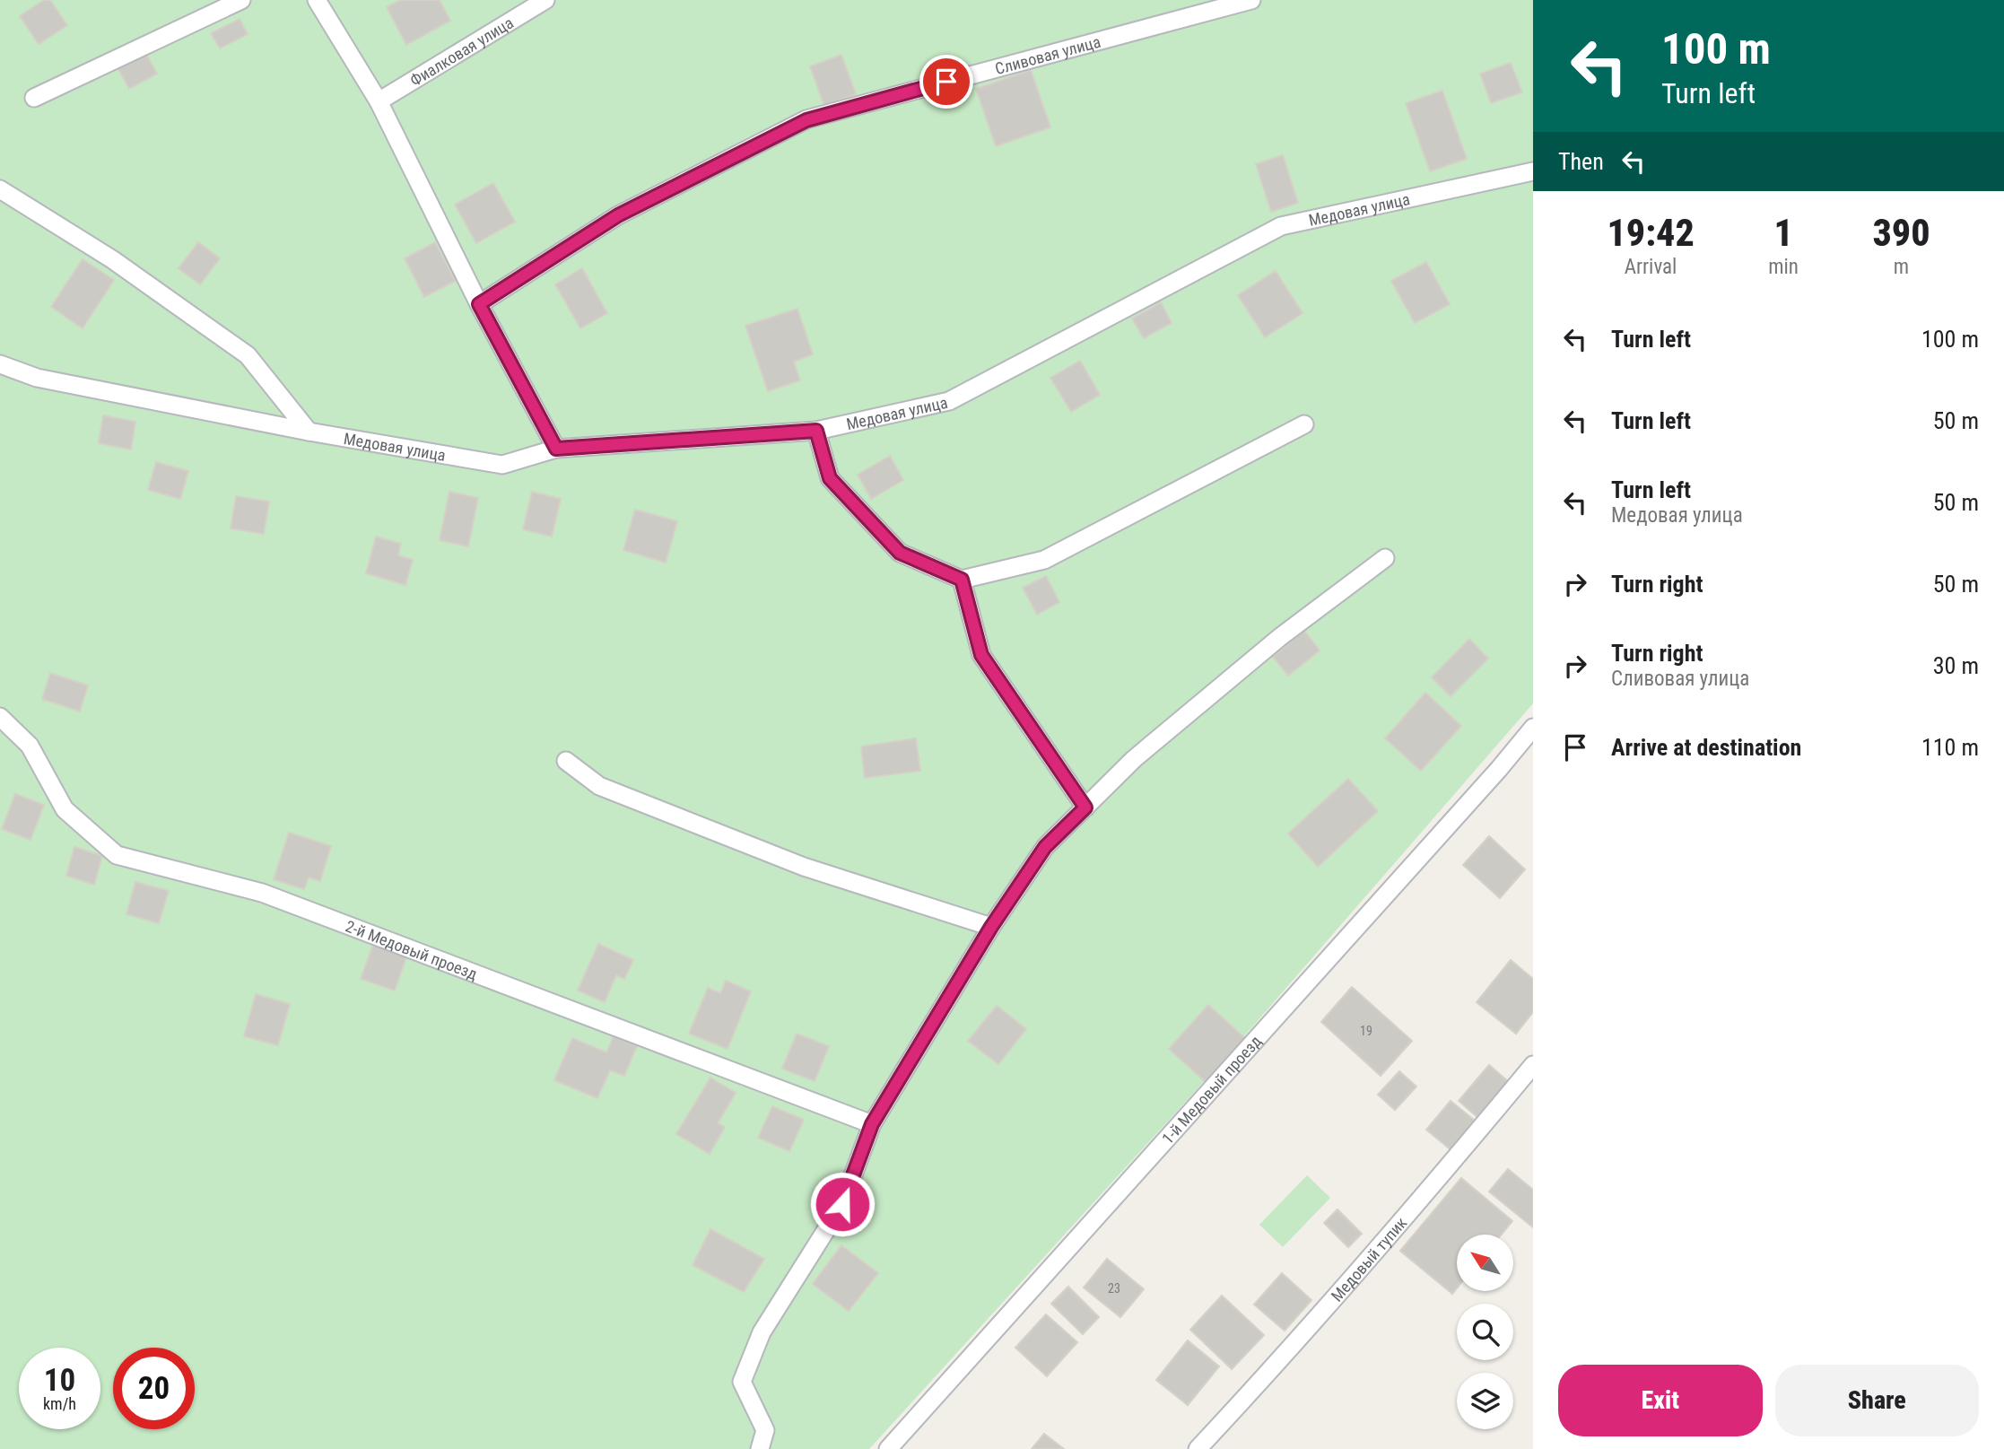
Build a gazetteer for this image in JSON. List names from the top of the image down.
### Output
{
  "streets": {
    "lane": [
      "Фиалковая улица",
      "Сливовая улица",
      "Медовая улица",
      "2-й Медовый проезд",
      "1-й Медовый проезд",
      "Медовый тупик"
    ]
  },
  "house_numbers": ["19", "23"],
  "north": "top left",
  "page": {
    "turn": ["100 m", "Turn left"],
    "then": "Then",
    "eta": [
      "19:42",
      "Arrival",
      "1",
      "min",
      "390",
      "m"
    ],
    "list": [
      {
        "name": "Turn left",
        "value": "100 m"
      },
      {
        "name": "Turn left",
        "value": "50 m"
      },
      {
        "name": "Turn left",
        "note": "Медовая улица",
        "value": "50 m"
      },
      {
        "name": "Turn right",
        "value": "50 m"
      },
      {
        "name": "Turn right",
        "note": "Сливовая улица",
        "value": "30 m"
      },
      {
        "name": "Arrive at destination",
        "value": "110 m"
      }
    ],
    "speed": "10 km/h",
    "limit": "20",
    "buttons": ["Exit", "Share"]
  }
}
